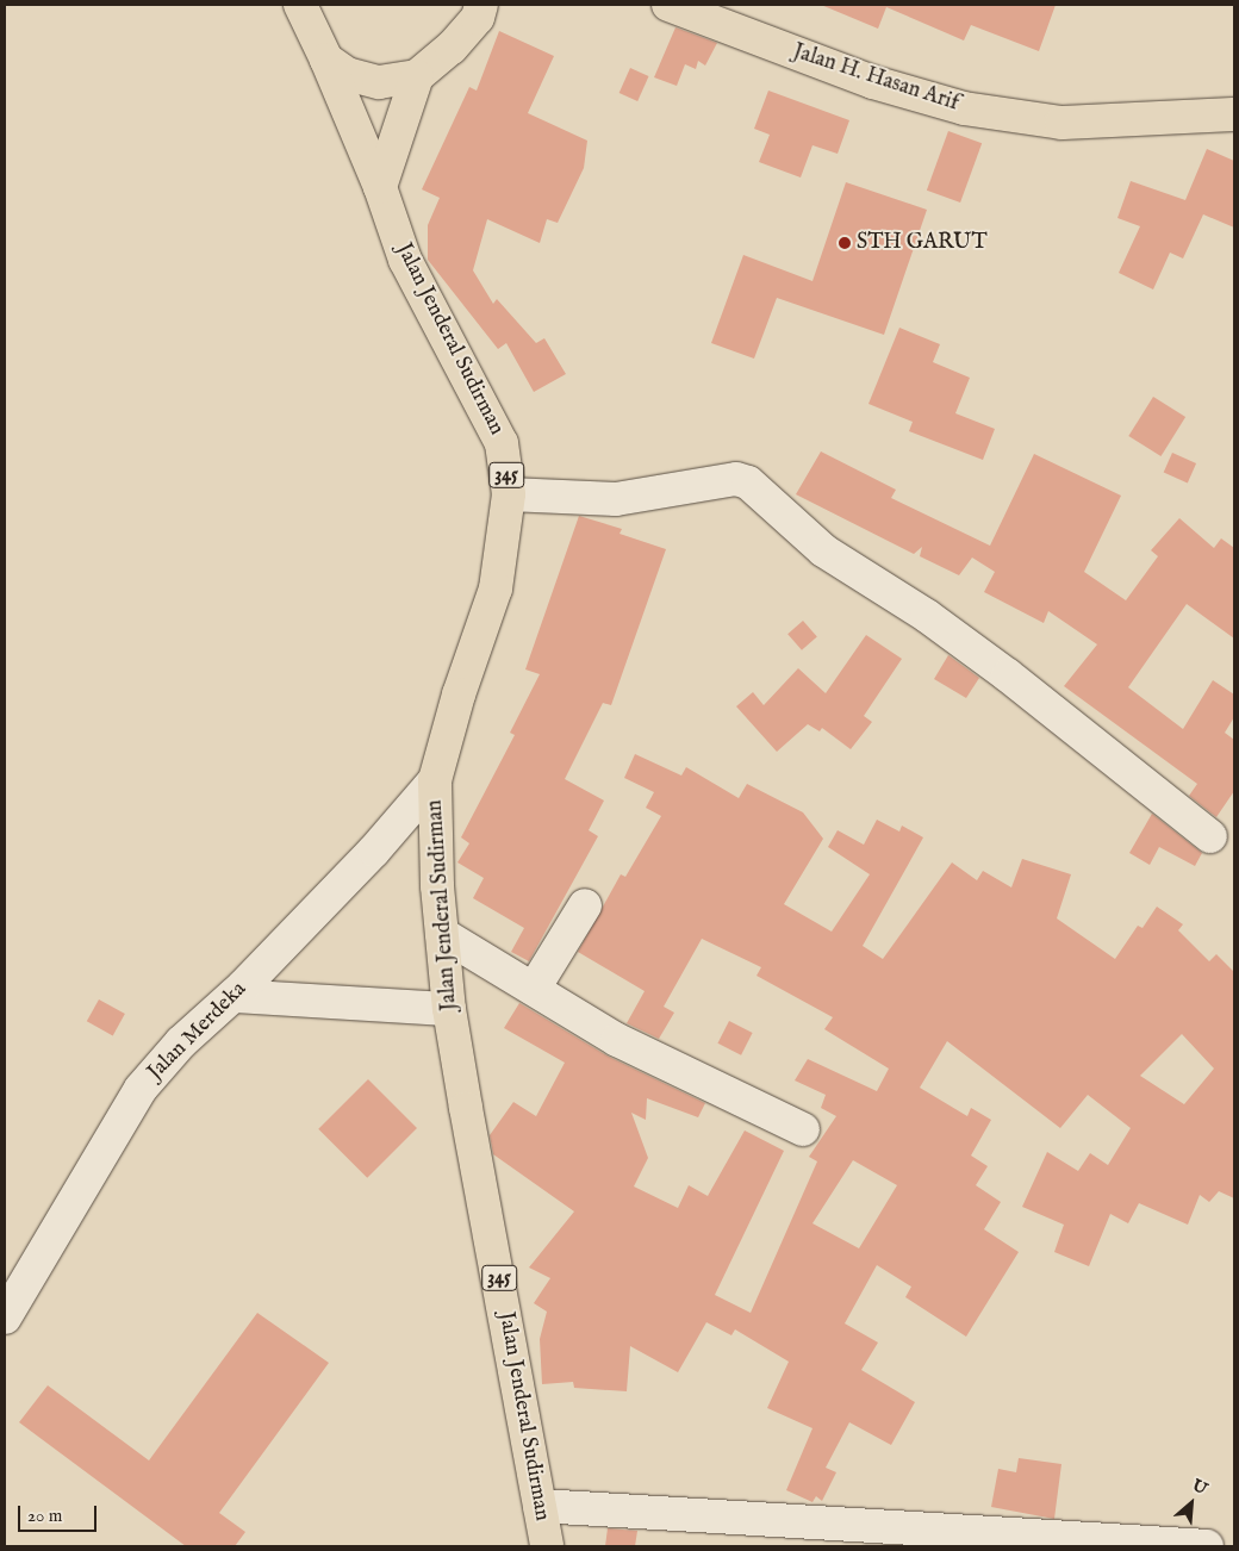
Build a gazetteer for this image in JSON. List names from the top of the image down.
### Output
{
  "streets": {
    "main road": ["Jalan H. Hasan Arif", "Jalan Jenderal Sudirman", "345"],
    "street": ["Jalan Merdeka"]
  },
  "crossings": [
    ["Jalan Jenderal Sudirman", "345"],
    ["Jalan Jenderal Sudirman", "Jalan Merdeka"]
  ],
  "places": ["STH GARUT"],
  "scale_bar": "20 m",
  "north": "top right"
}
